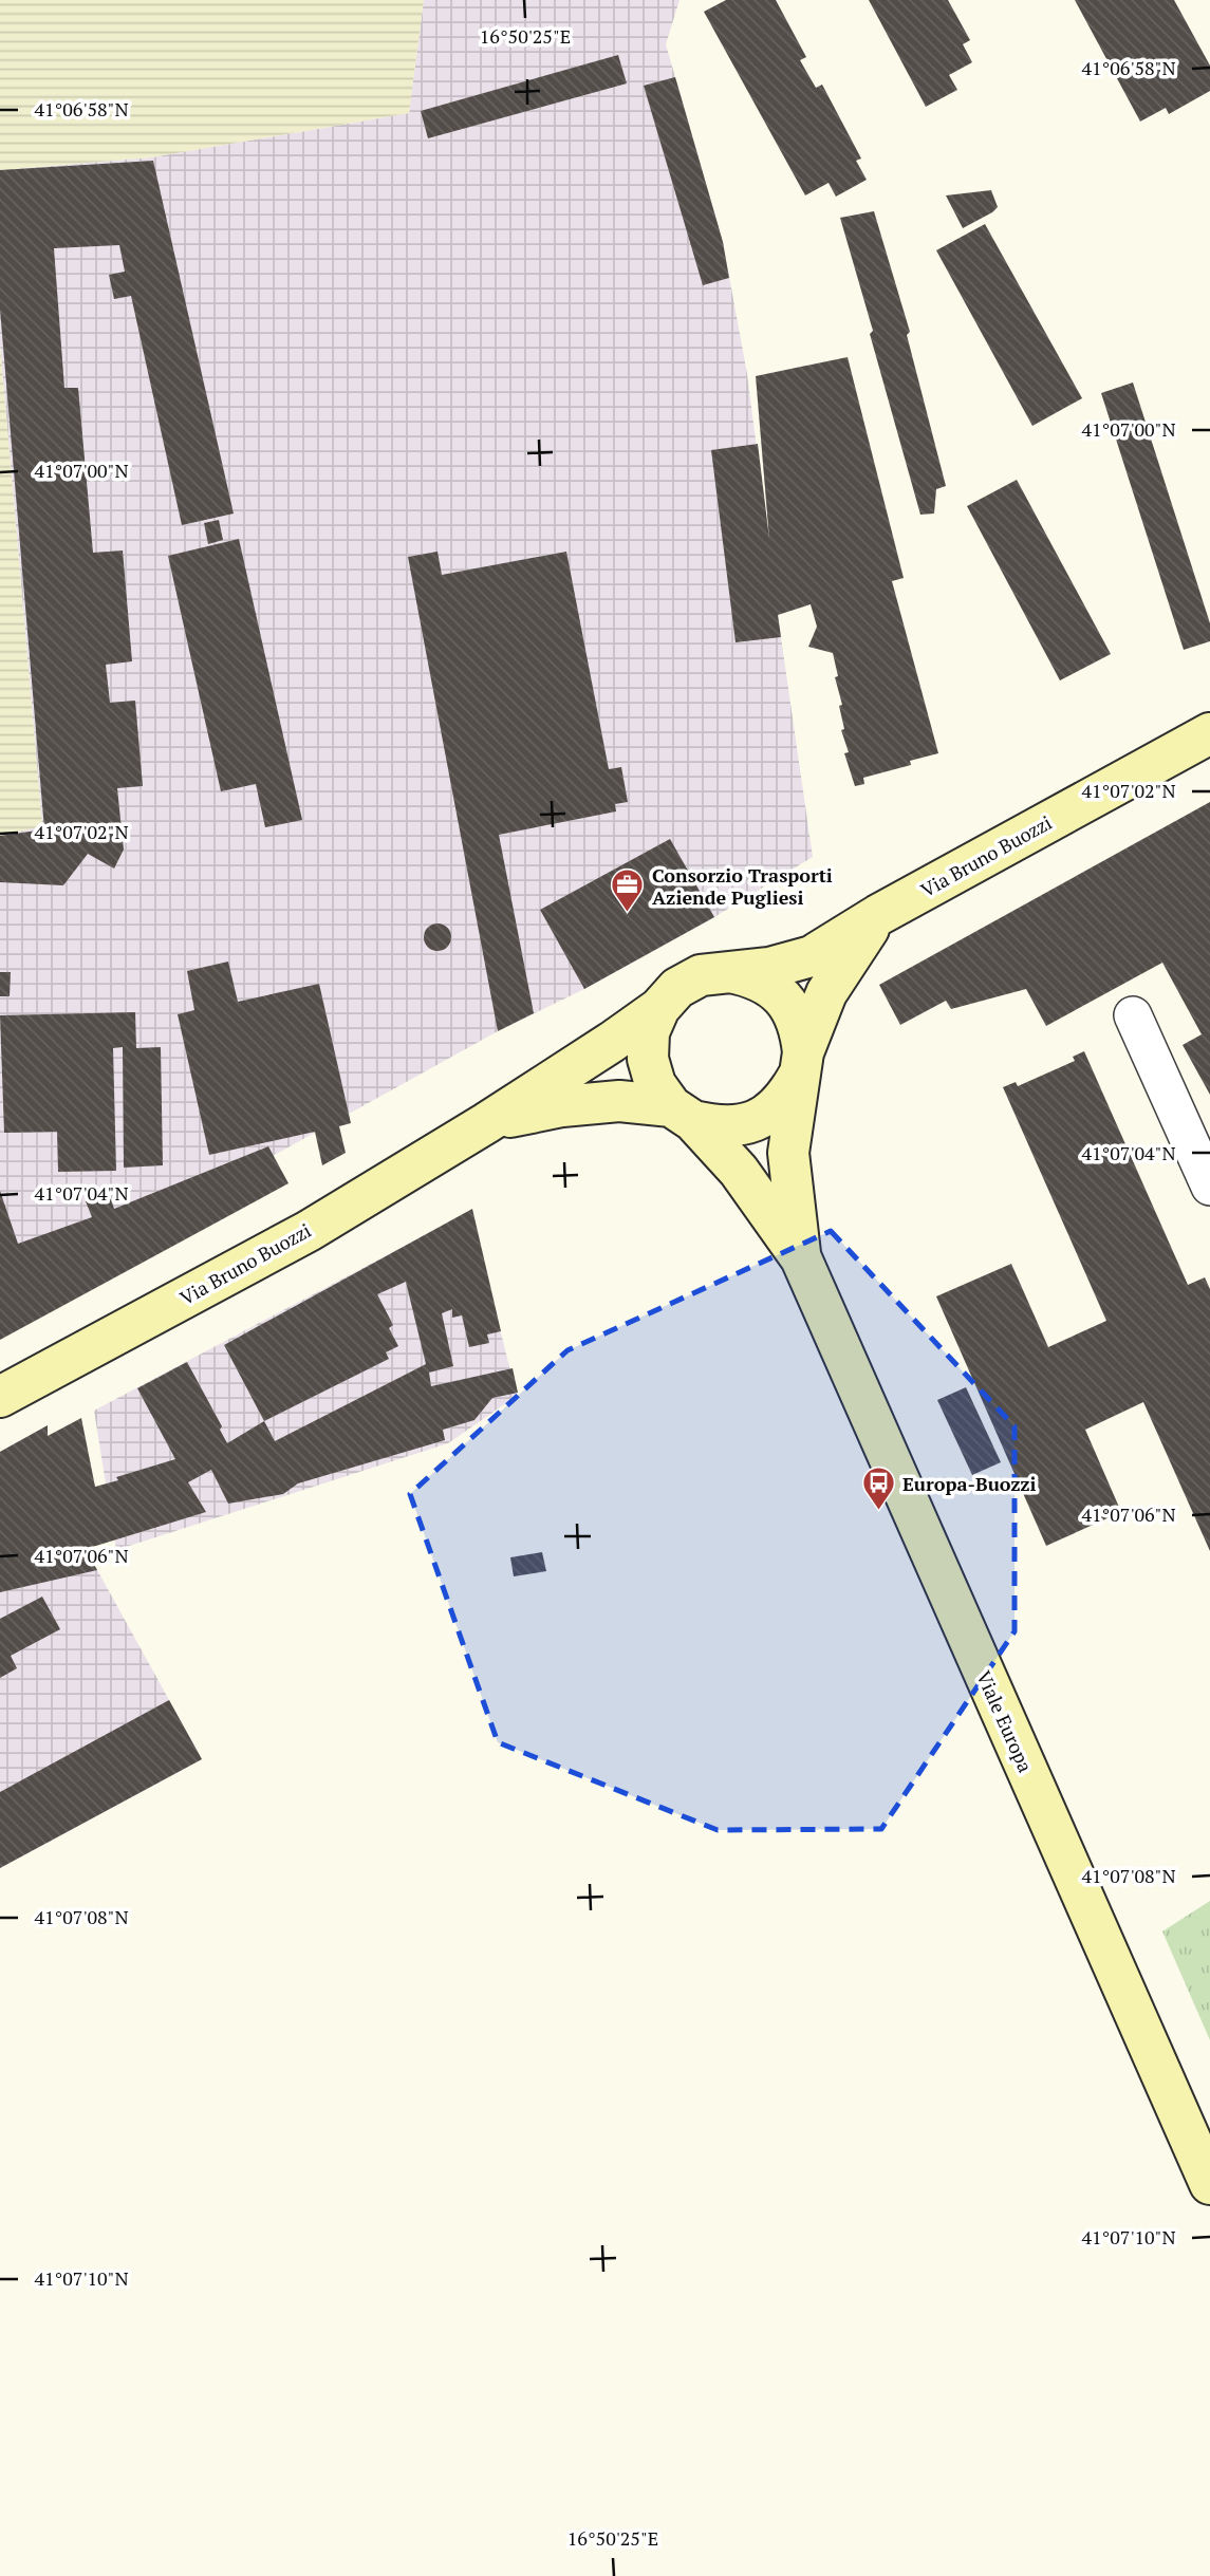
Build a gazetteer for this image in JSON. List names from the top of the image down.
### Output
{
  "streets": {
    "main road": ["Via Bruno Buozzi", "Viale Europa"]
  },
  "places": {
    "office": ["Consorzio Trasporti Aziende Pugliesi"],
    "bus stop": ["Europa-Buozzi"]
  },
  "coordinates": [
    "16°50'25\"E",
    "41°06'58\"N",
    "41°07'00\"N",
    "41°07'02\"N",
    "41°07'04\"N",
    "41°07'06\"N",
    "41°07'08\"N",
    "41°07'10\"N"
  ]
}
